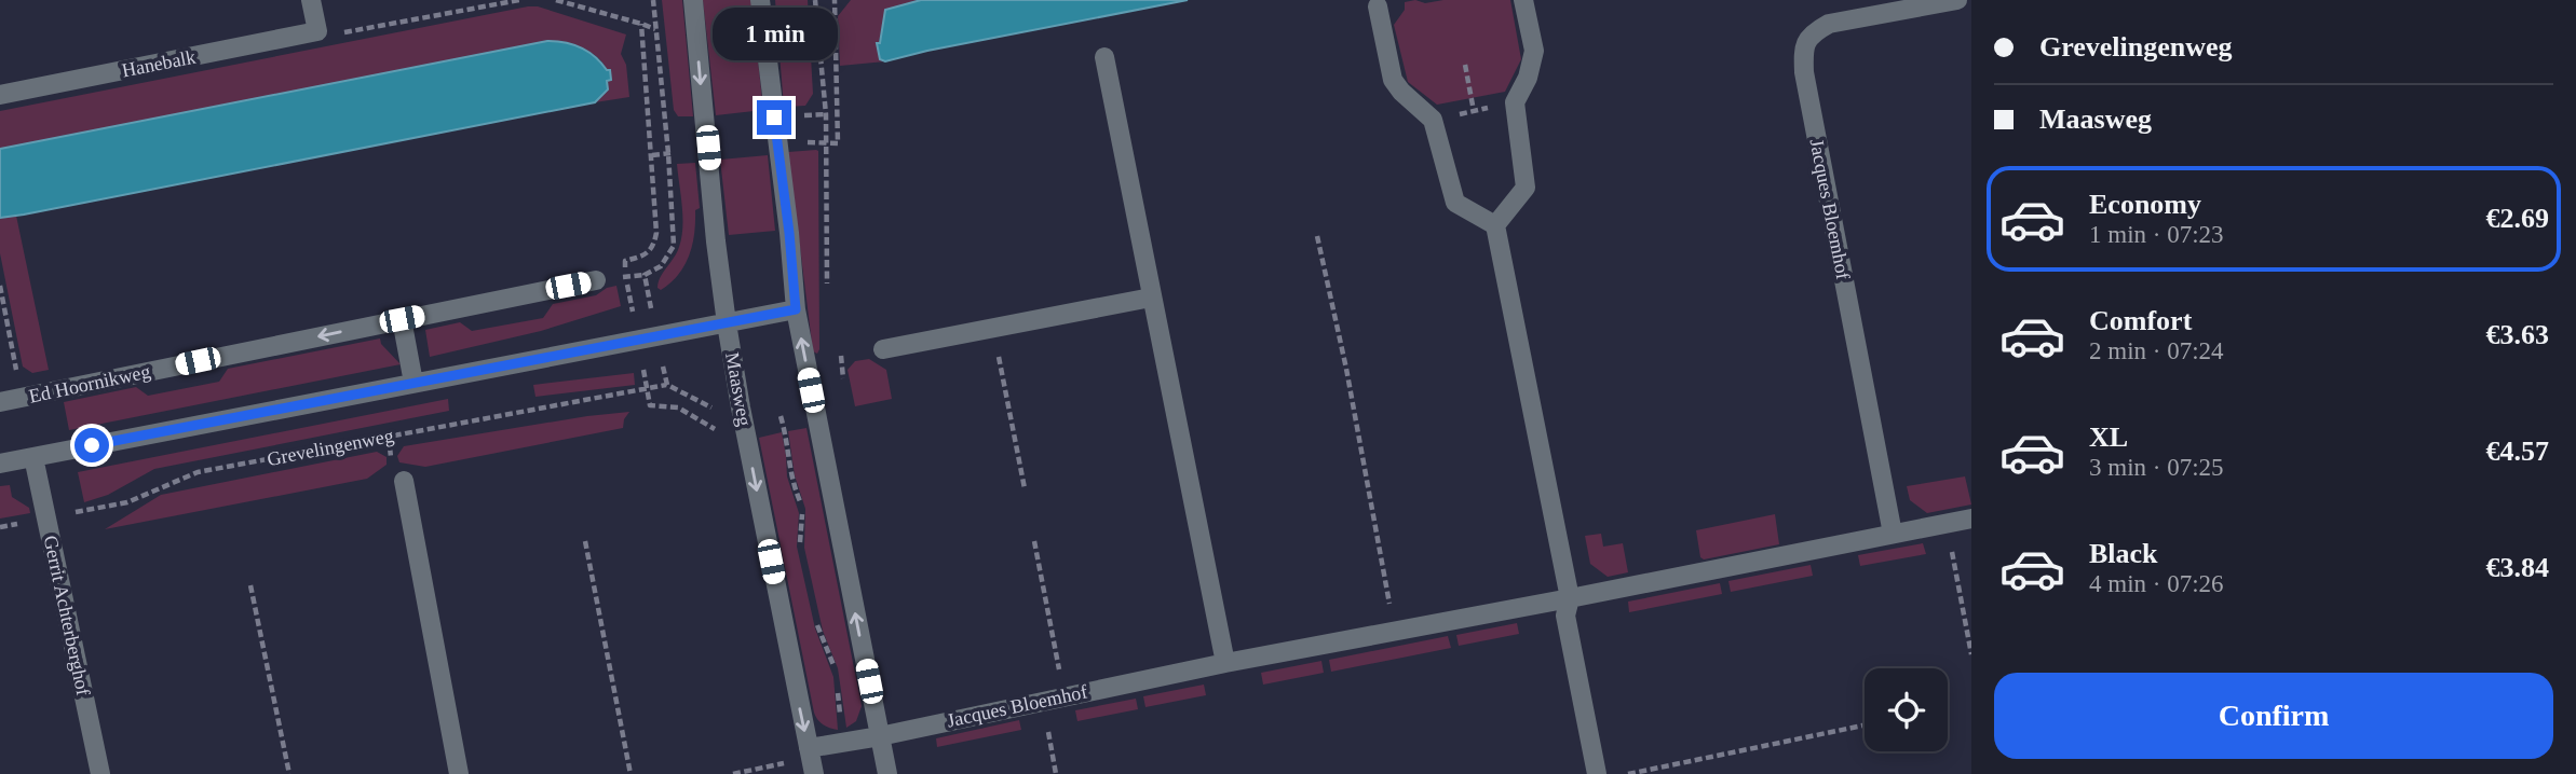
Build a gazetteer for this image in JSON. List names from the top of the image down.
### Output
{
  "streets": {
    "street": [
      "Hanebalk",
      "Jacques Bloemhof",
      "Ed Hoornikweg",
      "Maasweg",
      "Gerrit Achterberghof"
    ],
    "path": ["Grevelingenweg"]
  },
  "crossings": [
    ["Jacques Bloemhof", "Maasweg"],
    ["Grevelingenweg", "Gerrit Achterberghof"]
  ],
  "page": {
    "banner": ["Grevelingenweg", "Maasweg"],
    "bubble": "1 min",
    "list": [
      {
        "name": "Economy",
        "note": "1 min · 07:23",
        "value": "€2.69"
      },
      {
        "name": "Comfort",
        "note": "2 min · 07:24",
        "value": "€3.63"
      },
      {
        "name": "XL",
        "note": "3 min · 07:25",
        "value": "€4.57"
      },
      {
        "name": "Black",
        "note": "4 min · 07:26",
        "value": "€3.84"
      }
    ],
    "buttons": "Confirm"
  }
}
